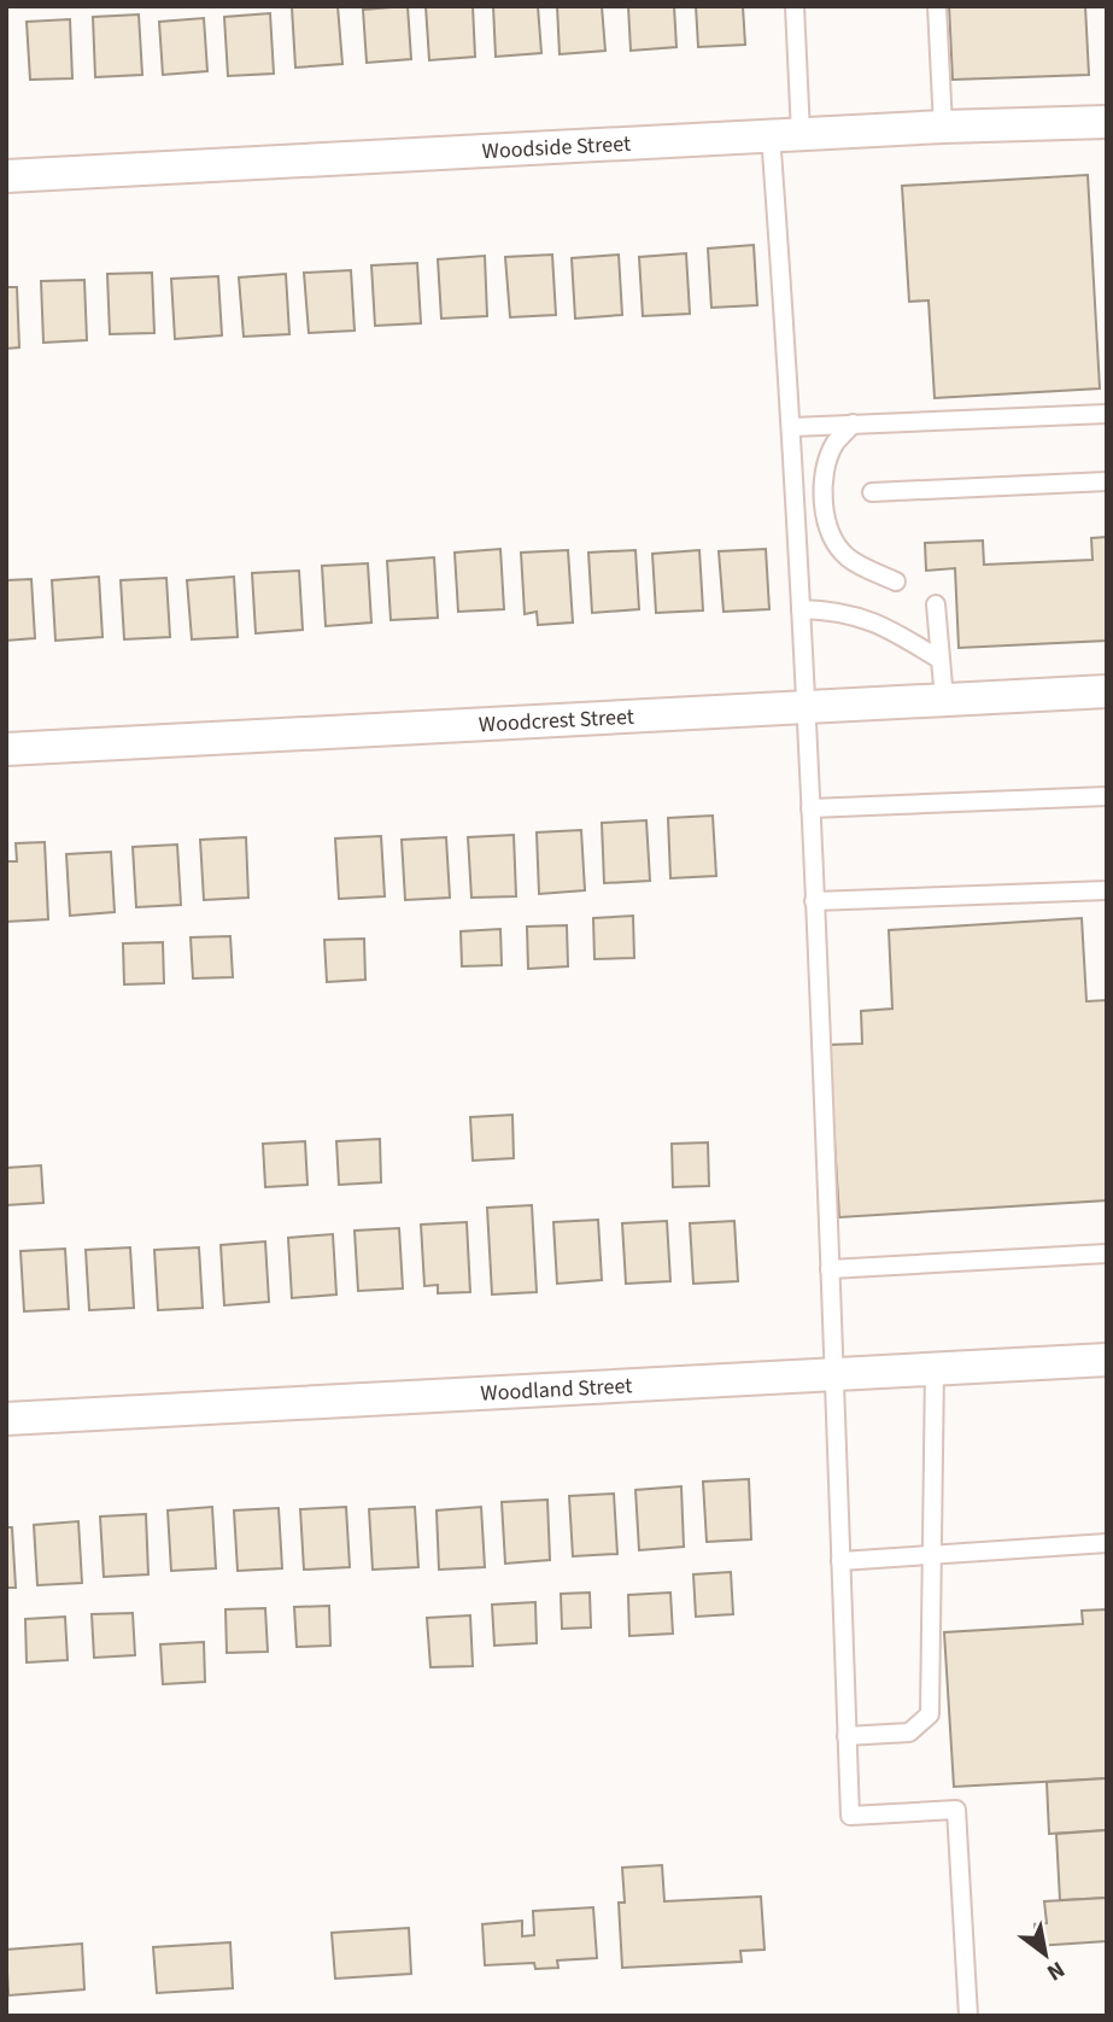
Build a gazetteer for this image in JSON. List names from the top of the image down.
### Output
{
  "streets": {
    "street": ["Woodside Street", "Woodcrest Street", "Woodland Street"]
  },
  "north": "bottom right"
}
